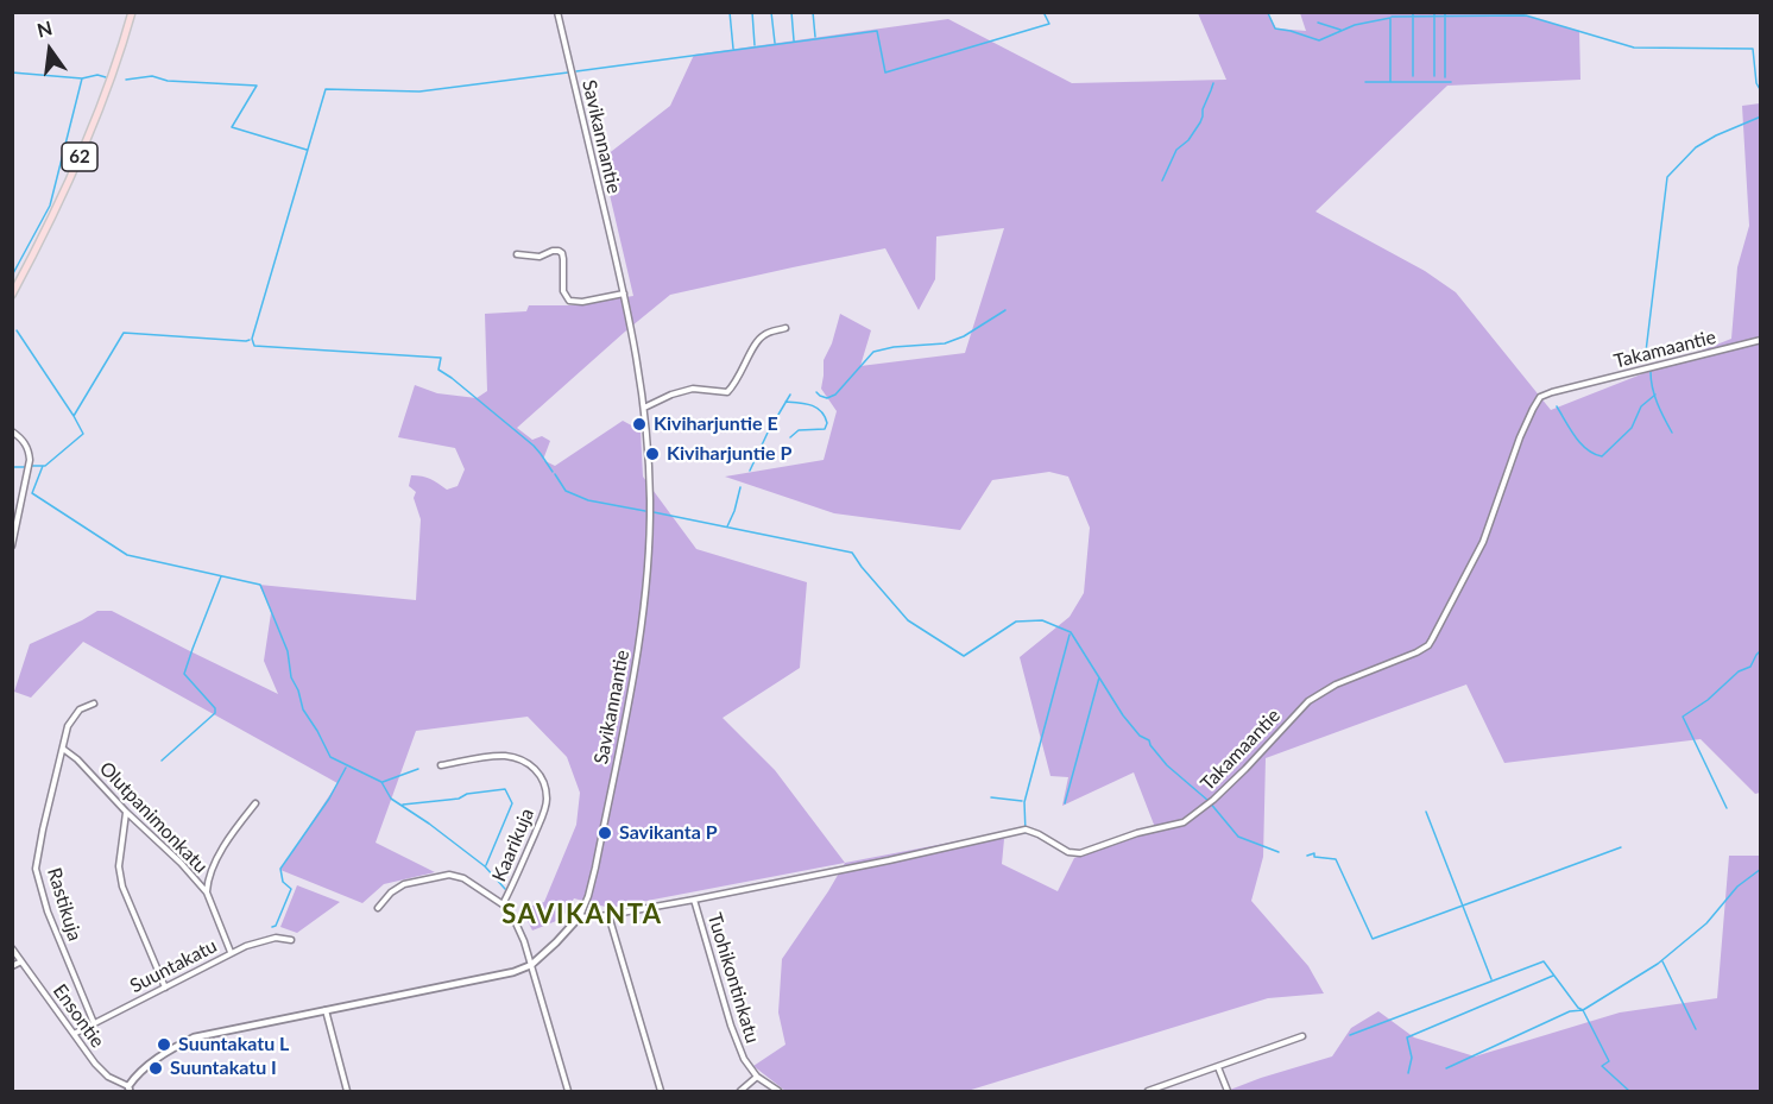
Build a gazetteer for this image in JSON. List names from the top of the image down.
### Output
{
  "streets": {
    "main road": ["62"],
    "street": [
      "Savikannantie",
      "Takamaantie",
      "Olutpanimonkatu",
      "Kaarikuja",
      "Rastikuja",
      "Suuntakatu",
      "Tuohikontinkatu",
      "Ensontie"
    ]
  },
  "crossings": [
    ["Savikannantie", "Takamaantie"],
    ["Savikannantie", "Ensontie"],
    ["Takamaantie", "Tuohikontinkatu"],
    ["Olutpanimonkatu", "Rastikuja"],
    ["Olutpanimonkatu", "Suuntakatu"],
    ["Rastikuja", "Suuntakatu"],
    ["Suuntakatu", "Ensontie"]
  ],
  "districts": ["SAVIKANTA"],
  "places": [
    "Kiviharjuntie E",
    "Kiviharjuntie P",
    "Savikanta P",
    "Suuntakatu L",
    "Suuntakatu I"
  ],
  "north": "top"
}
